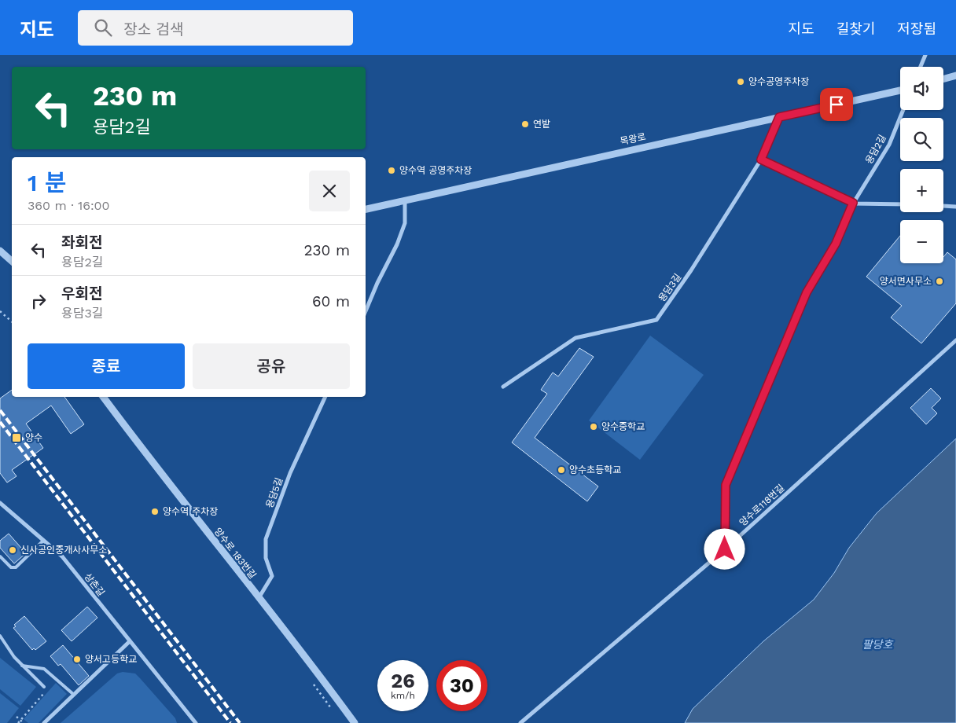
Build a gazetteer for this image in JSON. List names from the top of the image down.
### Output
{
  "streets": {
    "street": [
      "목왕로",
      "용담2길",
      "용담3길",
      "용담5길",
      "양수로118번길",
      "양수로 183번길",
      "상촌길"
    ]
  },
  "crossings": [
    ["목왕로", "용담3길"],
    ["용담2길", "양수로118번길"],
    ["용담5길", "양수로 183번길"]
  ],
  "water": ["팔당호"],
  "places": {
    "other": [
      "양수공영주차장",
      "연밭",
      "양수역 공영주차장",
      "양서면사무소",
      "양수중학교",
      "양수초등학교",
      "양수역 주차장",
      "신사공인중개사사무소",
      "양서고등학교"
    ],
    "transit": ["양수"]
  },
  "page": {
    "header": "지도",
    "search": "장소 검색",
    "nav": ["지도", "길찾기", "저장됨"],
    "map_buttons": ["+", "−"],
    "turn": ["230 m", "용담2길"],
    "heading": ["1 분", "360 m · 16:00"],
    "list": [
      {
        "name": "좌회전",
        "note": "용담2길",
        "value": "230 m"
      },
      {
        "name": "우회전",
        "note": "용담3길",
        "value": "60 m"
      }
    ],
    "buttons": ["종료", "공유"],
    "speed": "26 km/h",
    "limit": "30"
  }
}
